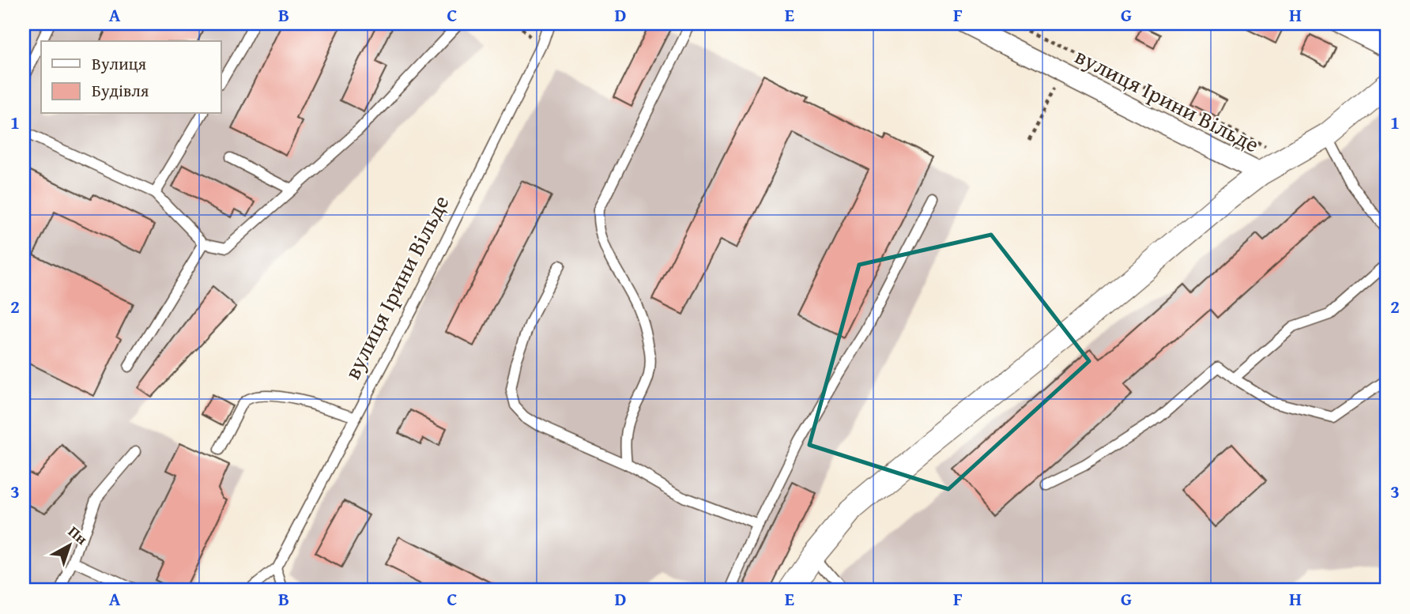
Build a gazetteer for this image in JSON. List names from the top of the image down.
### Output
{
  "streets": {
    "street": ["вулиця Ірини Вільде"]
  },
  "legend": ["Вулиця", "Будівля"],
  "north": "top right",
  "grid": {
    "columns": [
      "A",
      "B",
      "C",
      "D",
      "E",
      "F",
      "G",
      "H"
    ],
    "rows": ["1", "2", "3"]
  }
}
